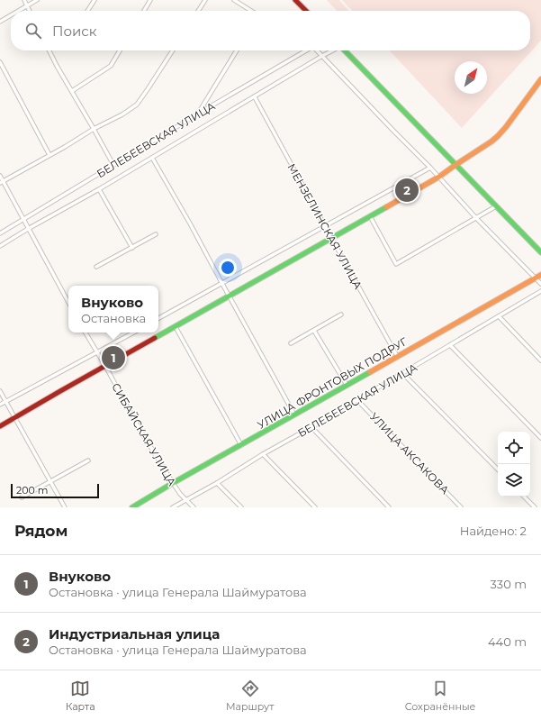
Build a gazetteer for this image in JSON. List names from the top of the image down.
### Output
{
  "streets": {
    "street": [
      "БЕЛЕБЕЕВСКАЯ УЛИЦА",
      "МЕНЗЕЛИНСКАЯ УЛИЦА",
      "УЛИЦА ФРОНТОВЫХ ПОДРУГ",
      "СИБАЙСКАЯ УЛИЦА",
      "УЛИЦА АКСАКОВА"
    ]
  },
  "crossings": [
    ["БЕЛЕБЕЕВСКАЯ УЛИЦА", "МЕНЗЕЛИНСКАЯ УЛИЦА"],
    ["БЕЛЕБЕЕВСКАЯ УЛИЦА", "СИБАЙСКАЯ УЛИЦА"],
    ["БЕЛЕБЕЕВСКАЯ УЛИЦА", "УЛИЦА АКСАКОВА"],
    ["МЕНЗЕЛИНСКАЯ УЛИЦА", "УЛИЦА ФРОНТОВЫХ ПОДРУГ"],
    ["УЛИЦА ФРОНТОВЫХ ПОДРУГ", "СИБАЙСКАЯ УЛИЦА"]
  ],
  "scale_bar": "200 m",
  "north": "top right",
  "page": {
    "search": "Поиск",
    "pins": ["2", "1"],
    "popup": ["Внуково", "Остановка"],
    "scale": "200 m",
    "heading": ["Рядом", "Найдено: 2"],
    "list": [
      {
        "mark": "1",
        "name": "Внуково",
        "note": "Остановка · улица Генерала Шаймуратова",
        "value": "330 m"
      },
      {
        "mark": "2",
        "name": "Индустриальная улица",
        "note": "Остановка · улица Генерала Шаймуратова",
        "value": "440 m"
      }
    ],
    "nav": ["Карта", "Маршрут", "Сохранённые"]
  }
}
